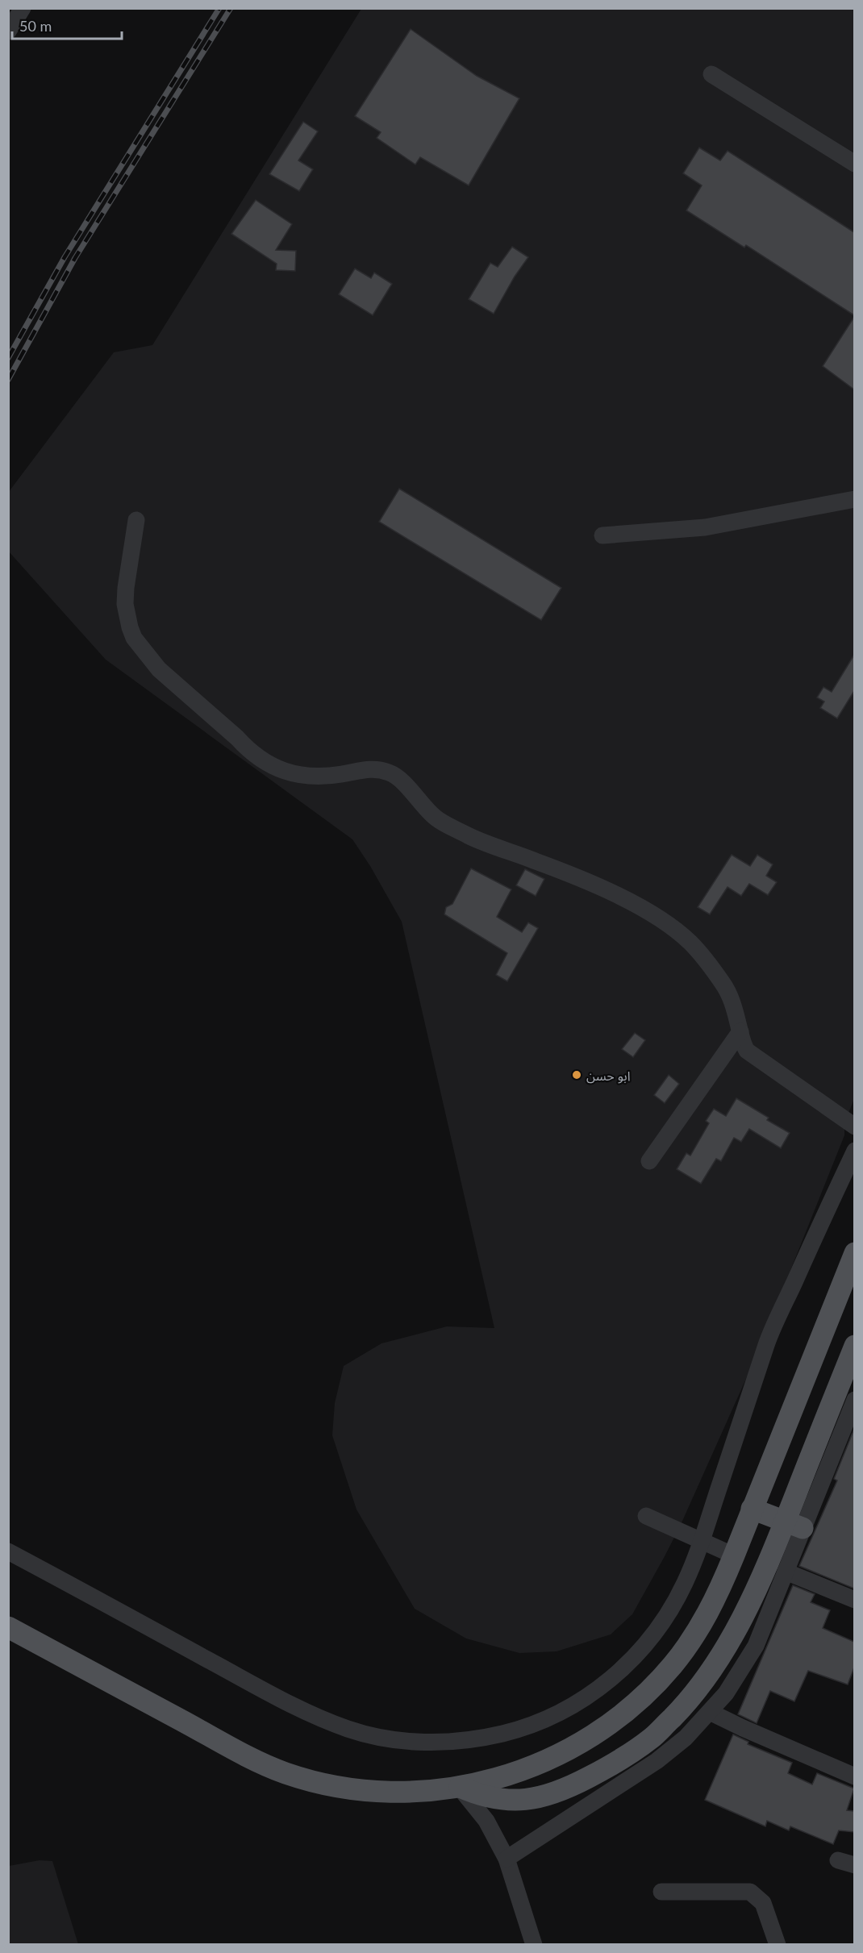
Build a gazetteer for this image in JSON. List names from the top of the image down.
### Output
{
  "places": ["ابو حسن"],
  "scale_bar": "50 m"
}
